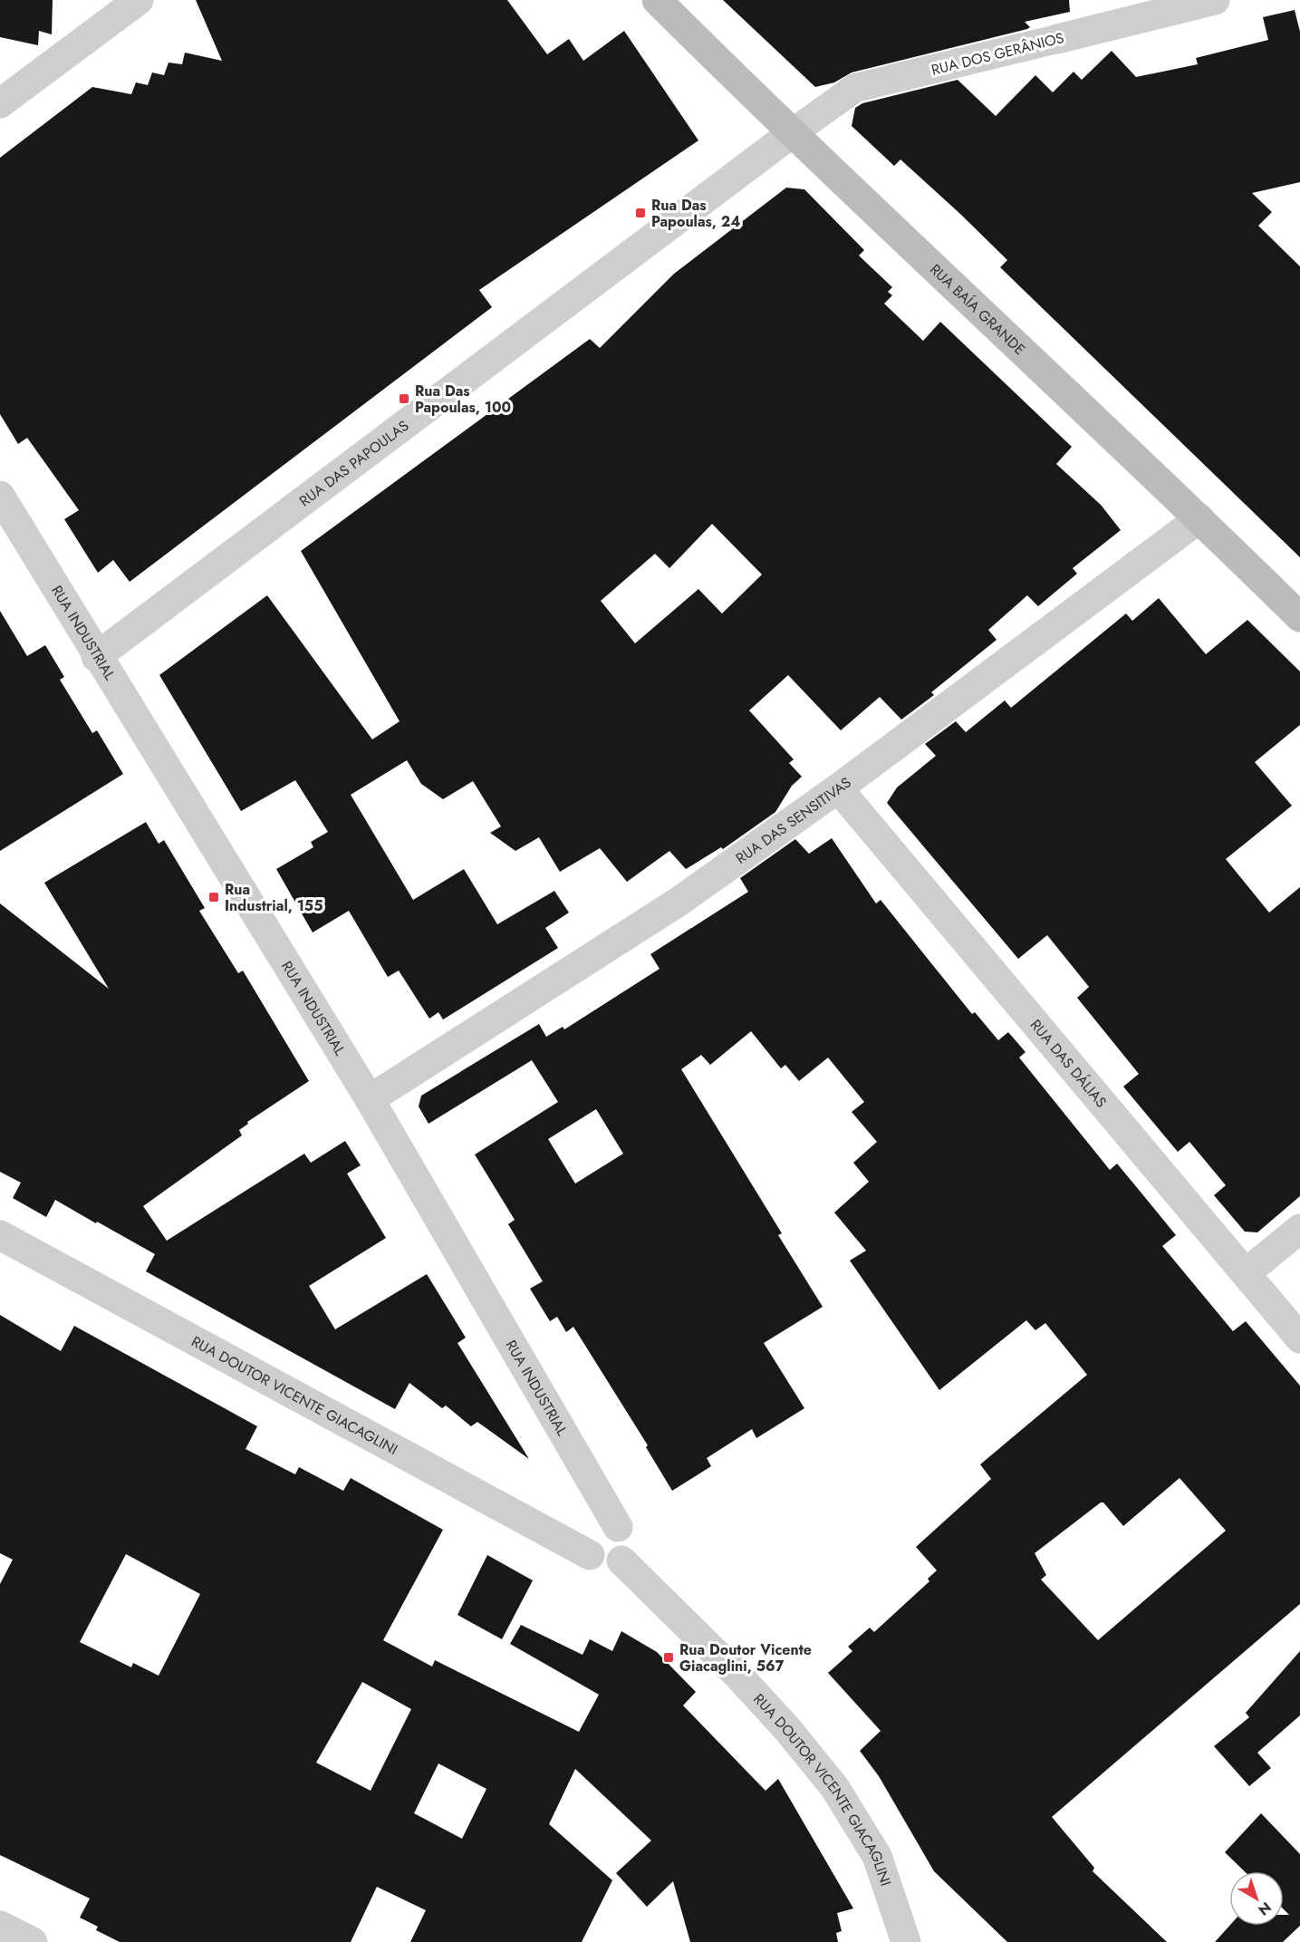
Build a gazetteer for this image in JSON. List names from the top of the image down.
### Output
{
  "streets": {
    "main road": ["RUA BAÍA GRANDE"],
    "street": [
      "RUA DOS GERÂNIOS",
      "RUA DAS PAPOULAS",
      "RUA INDUSTRIAL",
      "RUA DAS SENSITIVAS",
      "RUA DAS DÁLIAS",
      "RUA DOUTOR VICENTE GIACAGLINI"
    ]
  },
  "crossings": [
    ["RUA DOS GERÂNIOS", "RUA BAÍA GRANDE"],
    ["RUA DOS GERÂNIOS", "RUA DAS PAPOULAS"],
    ["RUA BAÍA GRANDE", "RUA DAS PAPOULAS"],
    ["RUA BAÍA GRANDE", "RUA DAS SENSITIVAS"],
    ["RUA DAS PAPOULAS", "RUA INDUSTRIAL"],
    ["RUA INDUSTRIAL", "RUA DAS SENSITIVAS"],
    ["RUA INDUSTRIAL", "RUA DOUTOR VICENTE GIACAGLINI"],
    ["RUA DAS SENSITIVAS", "RUA DAS DÁLIAS"]
  ],
  "places": {
    "transit": [
      "Rua Das Papoulas, 24",
      "Rua Das Papoulas, 100",
      "Rua Industrial, 155",
      "Rua Doutor Vicente Giacaglini, 567"
    ]
  },
  "north": "bottom right"
}
